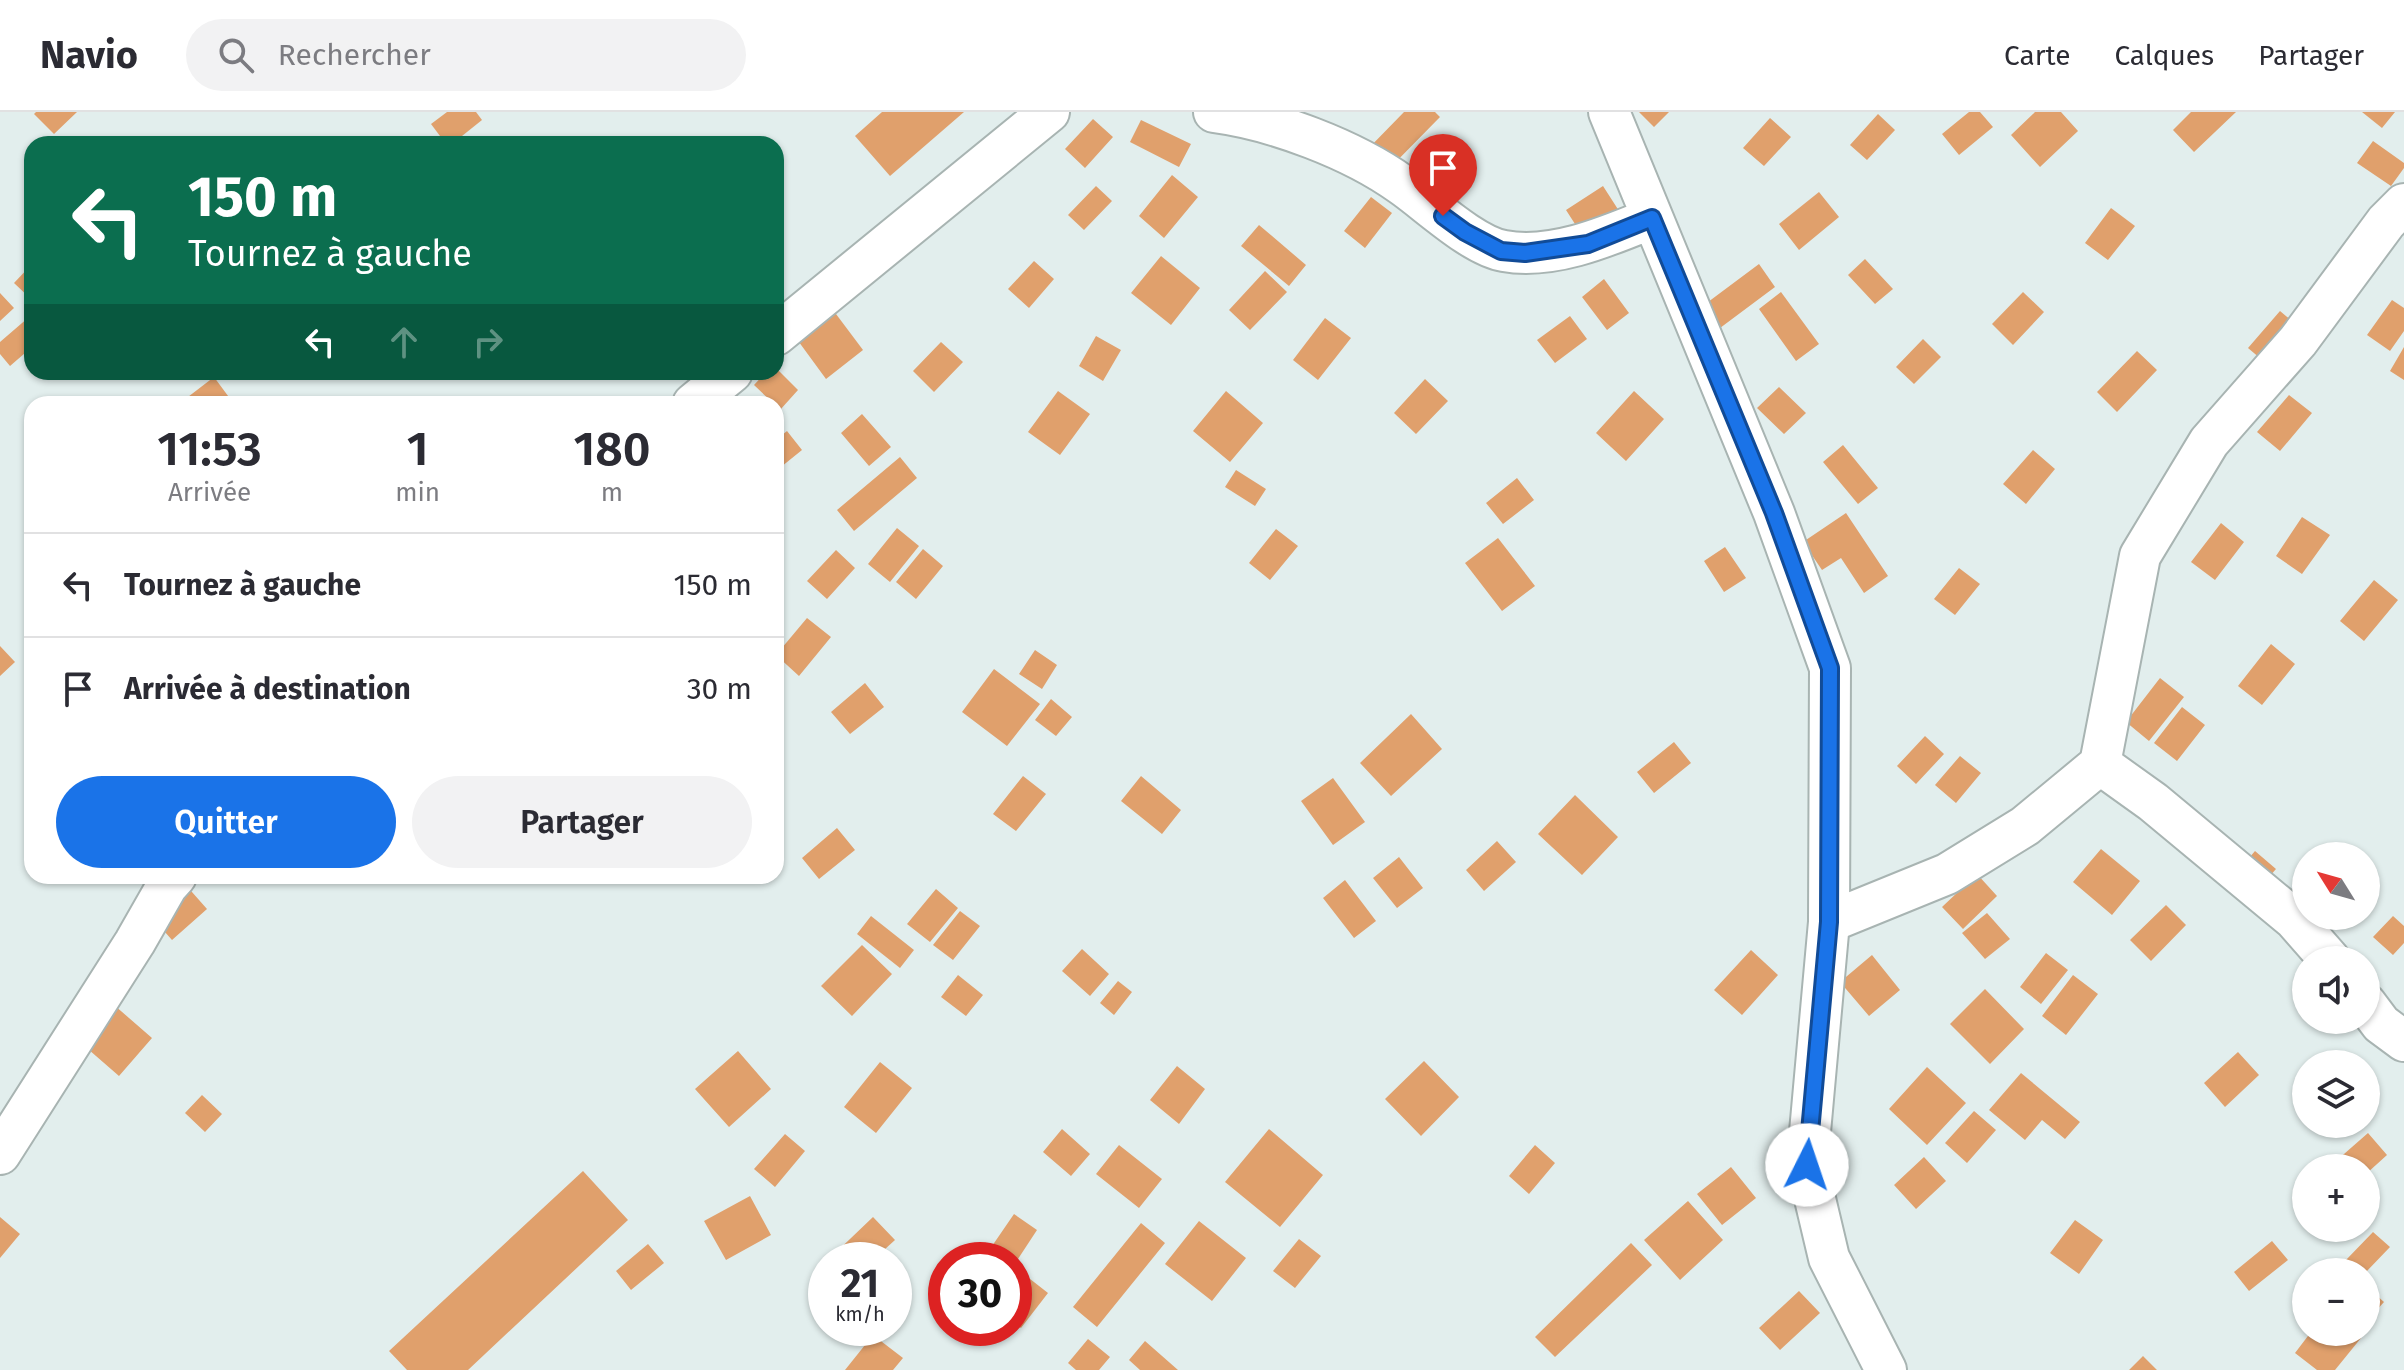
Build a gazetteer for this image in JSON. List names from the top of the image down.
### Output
{
  "north": "top left",
  "page": {
    "header": "Navio",
    "search": "Rechercher",
    "nav": ["Carte", "Calques", "Partager"],
    "turn": ["150 m", "Tournez à gauche"],
    "eta": [
      "11:53",
      "Arrivée",
      "1",
      "min",
      "180",
      "m"
    ],
    "list": [
      {
        "name": "Tournez à gauche",
        "value": "150 m"
      },
      {
        "name": "Arrivée à destination",
        "value": "30 m"
      }
    ],
    "buttons": ["Quitter", "Partager"],
    "map_buttons": ["+", "−"],
    "speed": "21 km/h",
    "limit": "30"
  }
}
